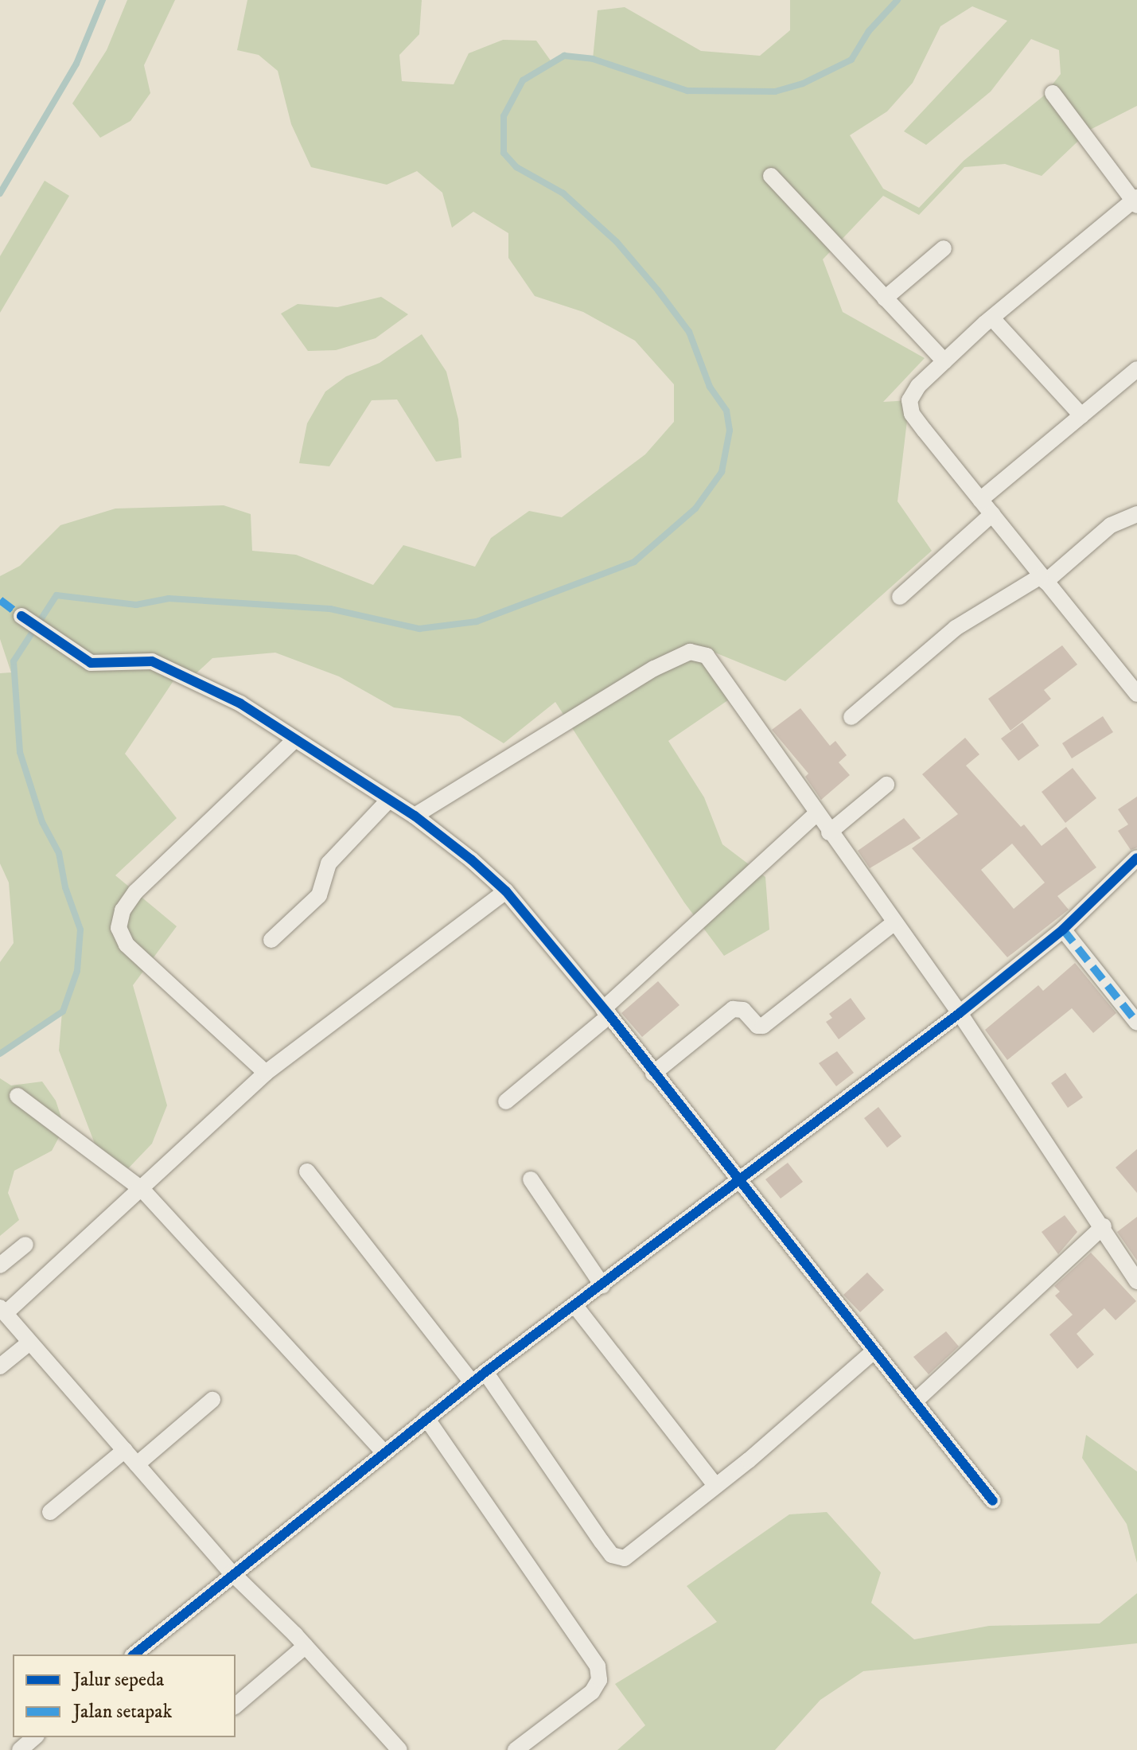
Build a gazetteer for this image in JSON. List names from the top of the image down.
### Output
{
  "legend": ["Jalur sepeda", "Jalan setapak"]
}
